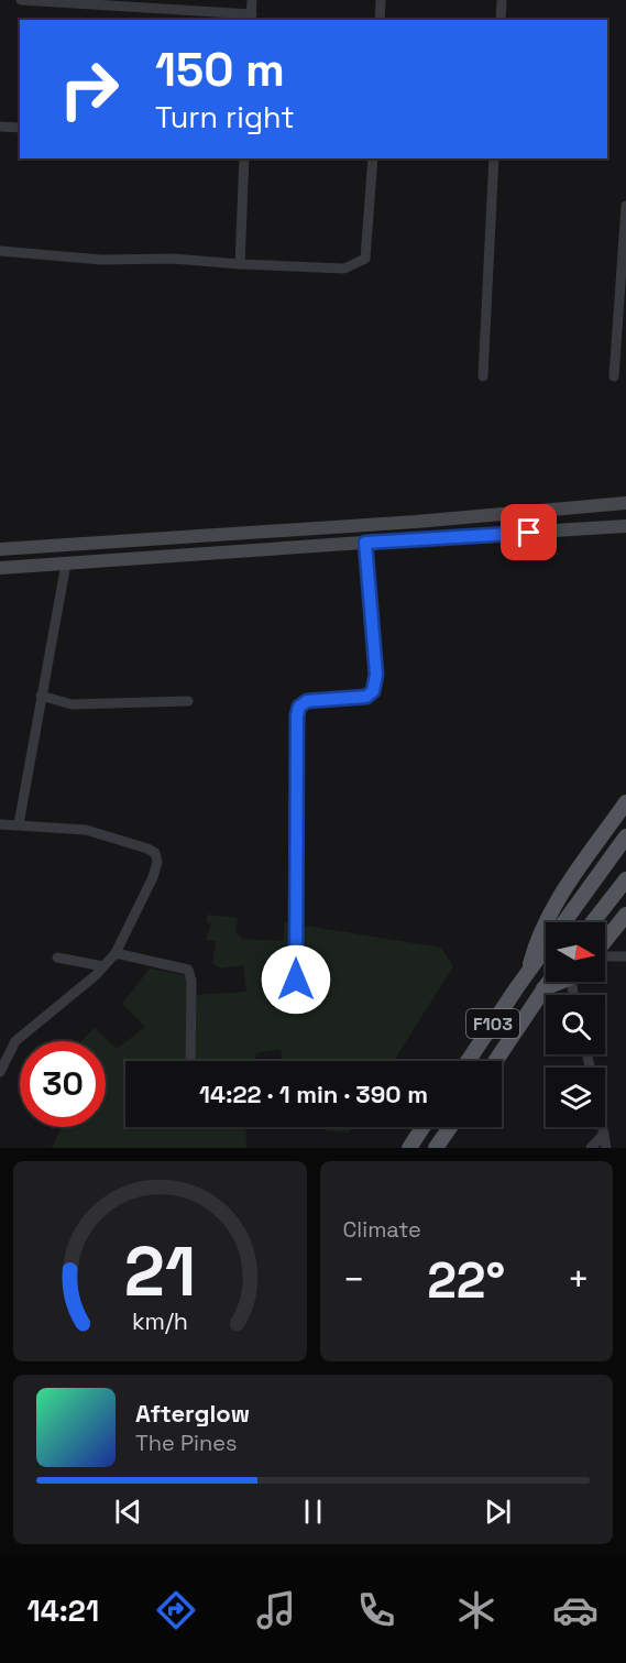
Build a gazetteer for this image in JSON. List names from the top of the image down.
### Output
{
  "streets": {
    "main road": ["F103"]
  },
  "north": "right",
  "page": {
    "turn": ["150 m", "Turn right"],
    "limit": "30",
    "trip": "14:22 · 1 min · 390 m",
    "tile": "Climate",
    "heat": ["−", "22°", "+"],
    "song": ["Afterglow", "The Pines"],
    "tabs": "14:21",
    "gauge": ["21", "km/h"]
  }
}
